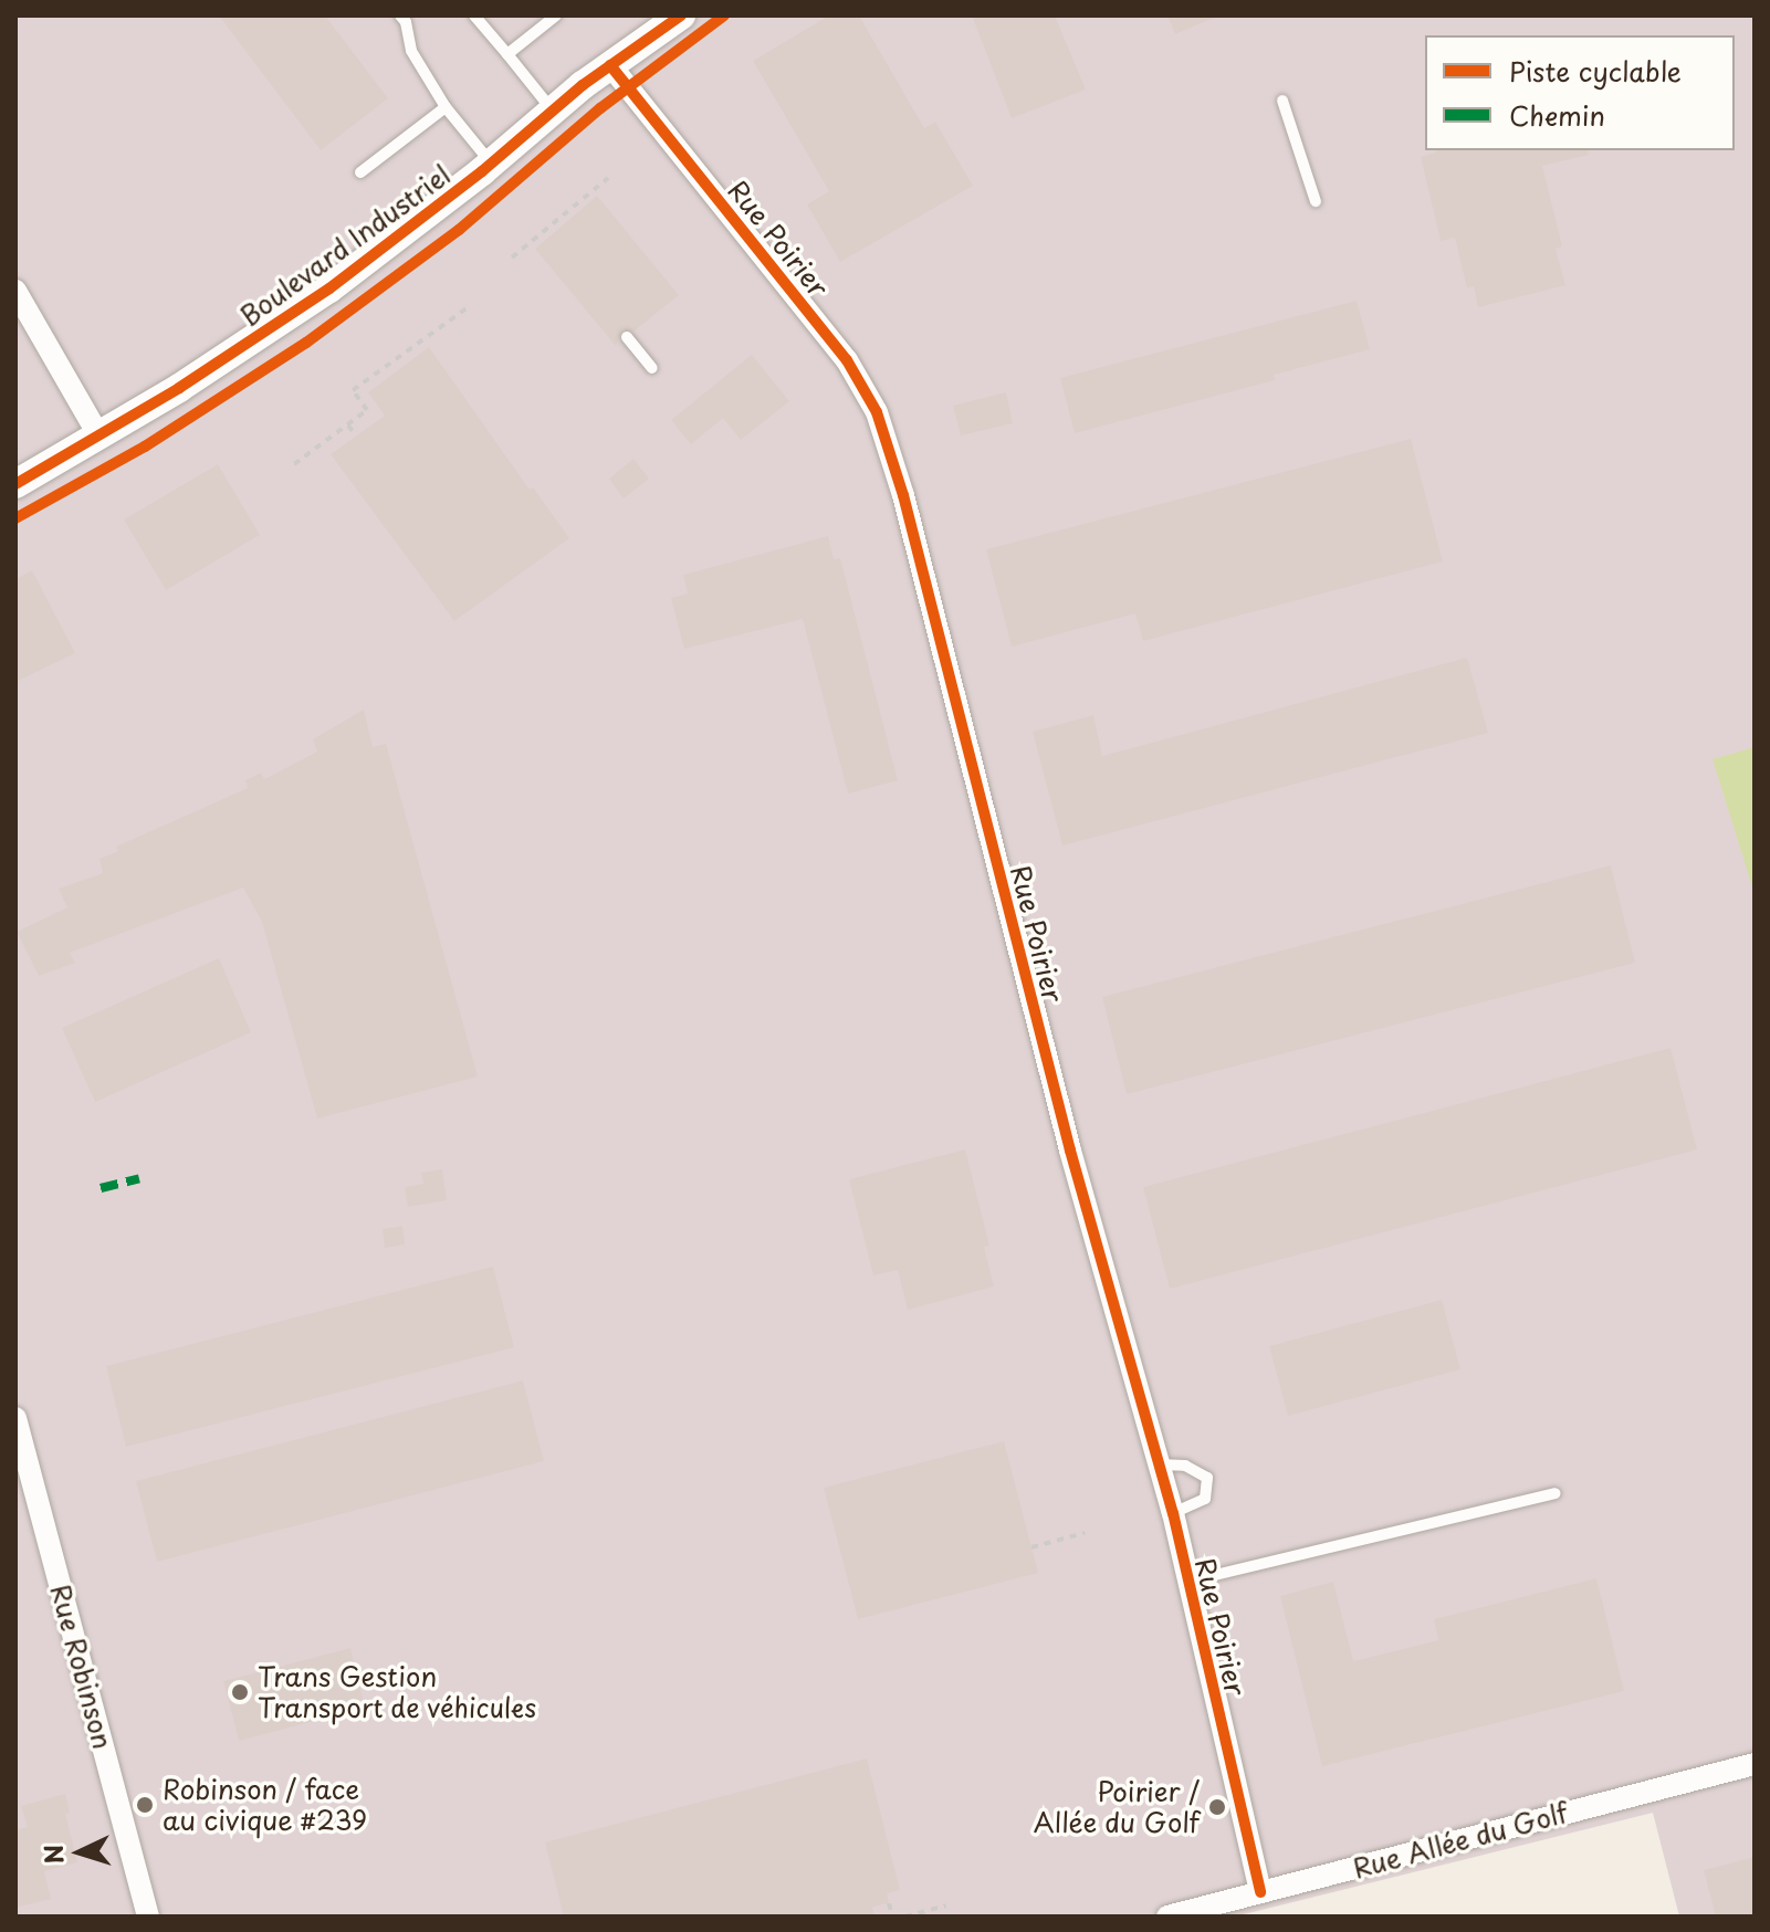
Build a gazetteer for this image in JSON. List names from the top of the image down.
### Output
{
  "streets": {
    "street": [
      "Rue Poirier",
      "Boulevard Industriel",
      "Rue Robinson",
      "Rue Allée du Golf"
    ]
  },
  "crossings": [
    ["Rue Poirier", "Boulevard Industriel"],
    ["Rue Poirier", "Rue Allée du Golf"]
  ],
  "places": ["Trans Gestion Transport de véhicules", "Robinson / face au civique #239", "Poirier / Allée du Golf"],
  "legend": ["Piste cyclable", "Chemin"],
  "north": "left"
}
